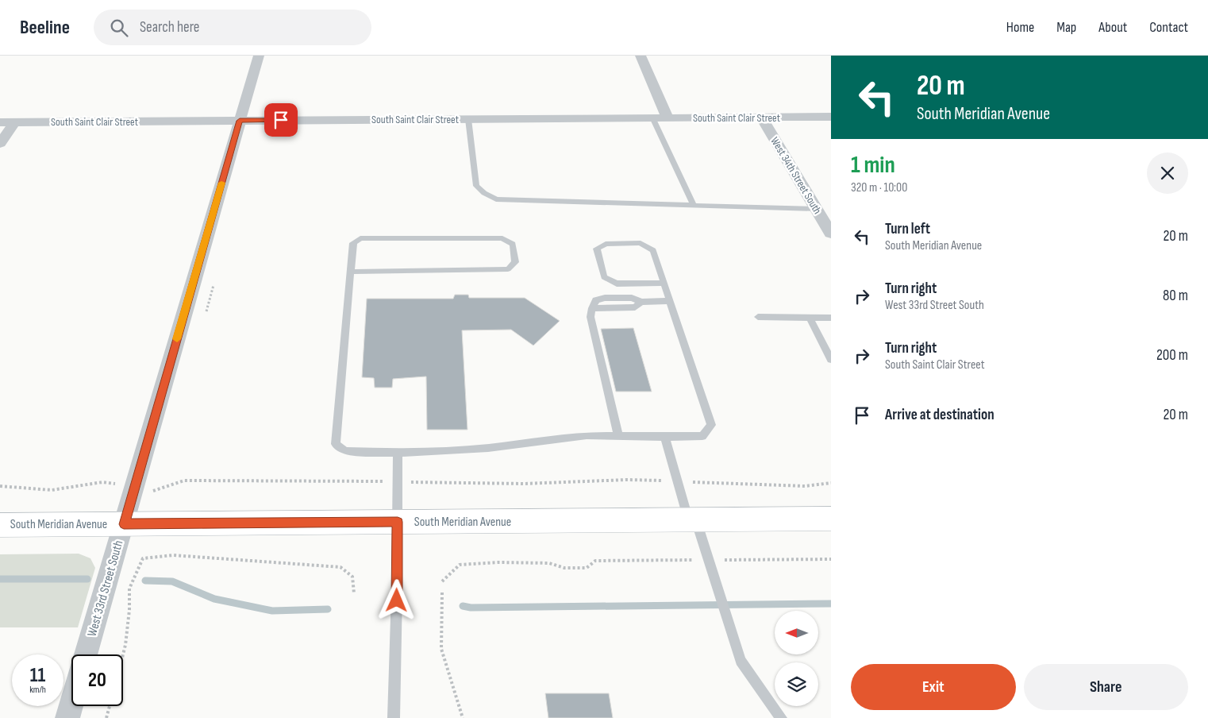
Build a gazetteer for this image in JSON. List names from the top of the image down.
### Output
{
  "streets": {
    "main road": ["South Meridian Avenue"],
    "street": ["South Saint Clair Street", "West 34th Street South", "West 33rd Street South"]
  },
  "crossings": [
    ["South Saint Clair Street", "West 34th Street South"],
    ["South Saint Clair Street", "West 33rd Street South"],
    ["South Meridian Avenue", "West 33rd Street South"]
  ],
  "north": "left",
  "page": {
    "header": "Beeline",
    "search": "Search here",
    "nav": [
      "Home",
      "Map",
      "About",
      "Contact"
    ],
    "turn": ["20 m", "South Meridian Avenue"],
    "heading": ["1 min", "320 m · 10:00"],
    "list": [
      {
        "name": "Turn left",
        "note": "South Meridian Avenue",
        "value": "20 m"
      },
      {
        "name": "Turn right",
        "note": "West 33rd Street South",
        "value": "80 m"
      },
      {
        "name": "Turn right",
        "note": "South Saint Clair Street",
        "value": "200 m"
      },
      {
        "name": "Arrive at destination",
        "value": "20 m"
      }
    ],
    "speed": "11 km/h",
    "limit": "20",
    "buttons": ["Exit", "Share"]
  }
}
